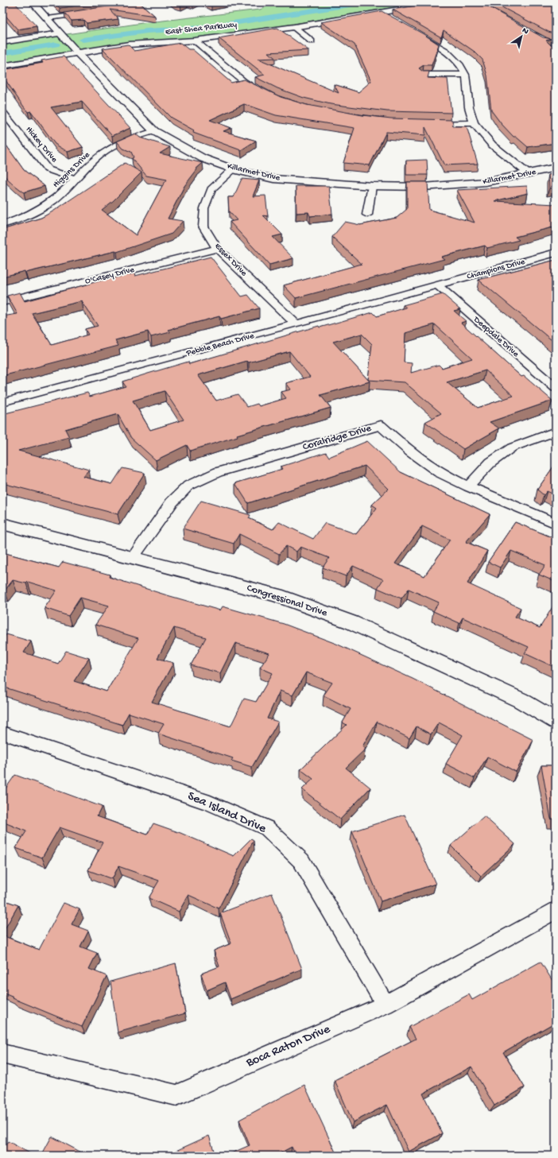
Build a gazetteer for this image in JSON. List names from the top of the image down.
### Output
{
  "streets": {
    "street": [
      "East Shea Parkway",
      "Hickey Drive",
      "Higgins Drive",
      "Killarmet Drive",
      "Essex Drive",
      "Champions Drive",
      "O'Casey Drive",
      "Deepdale Drive",
      "Pebble Beach Drive",
      "Coralridge Drive",
      "Congressional Drive",
      "Sea Island Drive",
      "Boca Raton Drive"
    ]
  },
  "crossings": [
    ["East Shea Parkway", "Killarmet Drive"],
    ["Hickey Drive", "Higgins Drive"],
    ["Higgins Drive", "Killarmet Drive"],
    ["Killarmet Drive", "Essex Drive"],
    ["Essex Drive", "O'Casey Drive"],
    ["Essex Drive", "Pebble Beach Drive"],
    ["Champions Drive", "Deepdale Drive"],
    ["Champions Drive", "Pebble Beach Drive"],
    ["Deepdale Drive", "Pebble Beach Drive"],
    ["Coralridge Drive", "Congressional Drive"],
    ["Sea Island Drive", "Boca Raton Drive"]
  ],
  "north": "top right"
}
